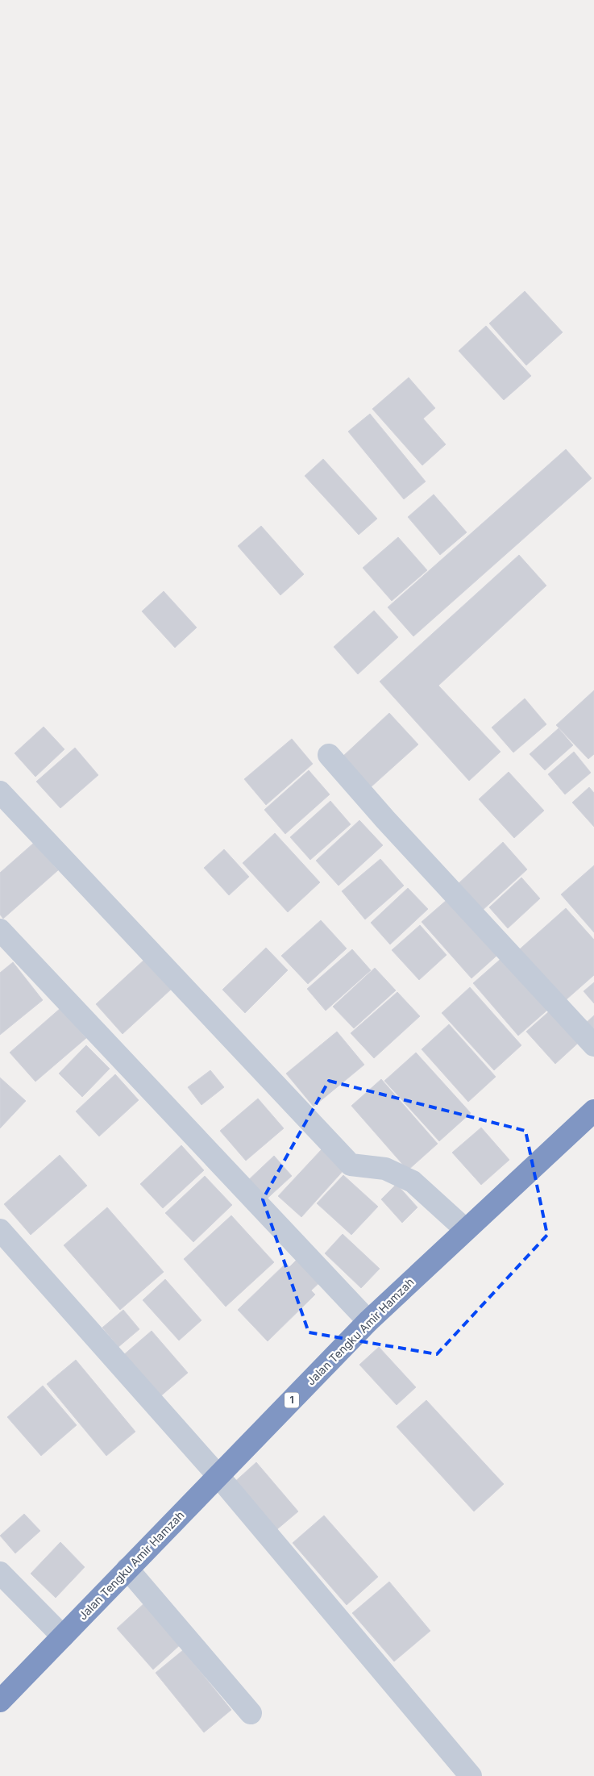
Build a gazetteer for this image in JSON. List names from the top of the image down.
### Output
{
  "streets": {
    "highway": ["Jalan Tengku Amir Hamzah", "1"]
  }
}
